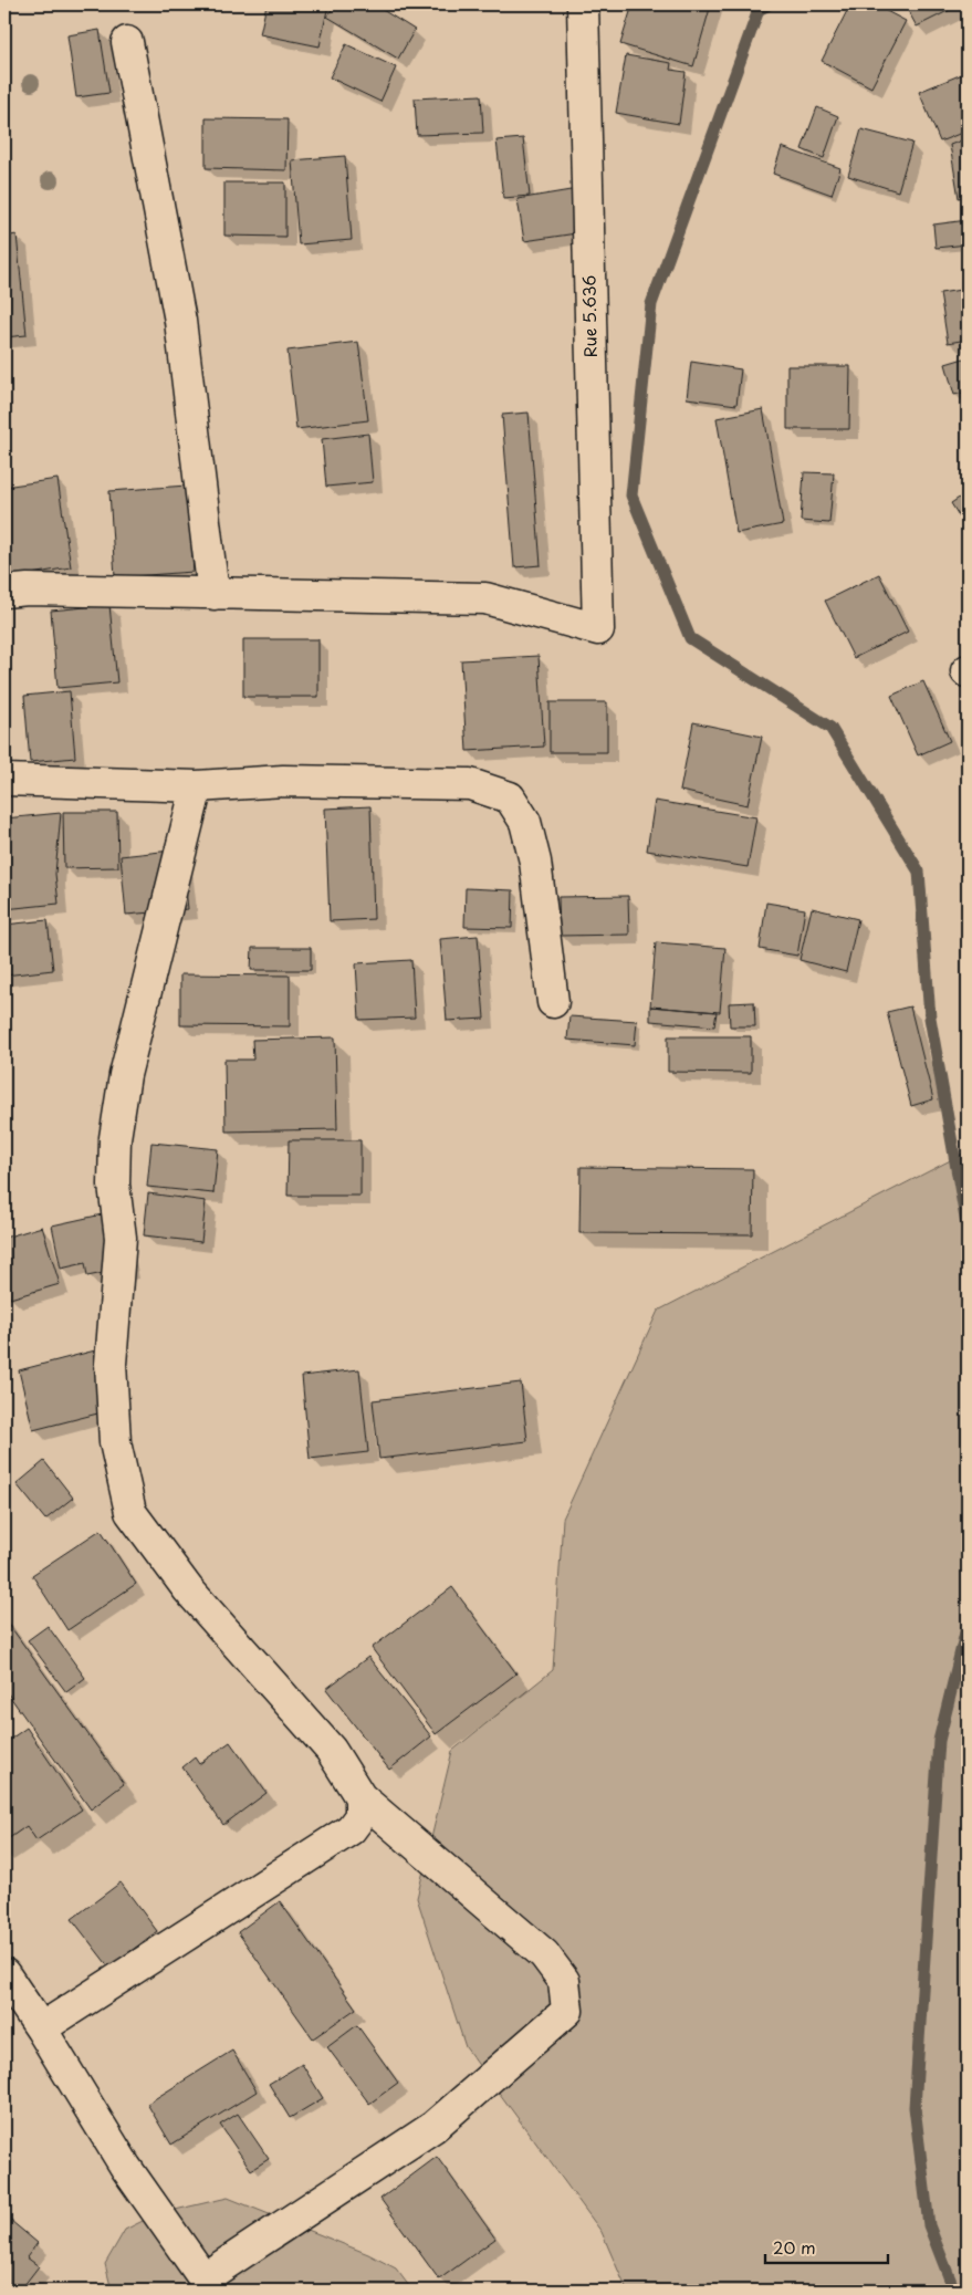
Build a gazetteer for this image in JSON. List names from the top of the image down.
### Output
{
  "streets": {
    "street": ["Rue 5.636"]
  },
  "scale_bar": "20 m"
}
